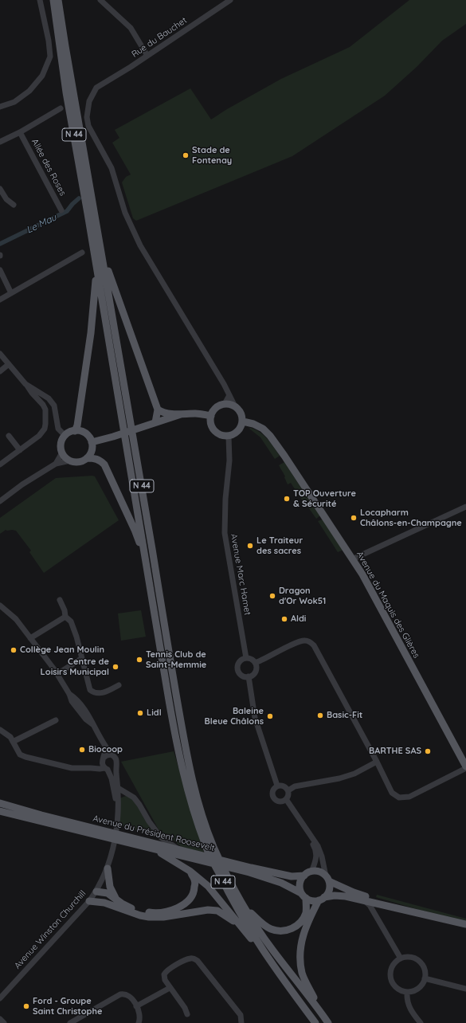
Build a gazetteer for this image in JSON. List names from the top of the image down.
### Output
{
  "streets": {
    "main road": ["N 44", "Avenue du Maquis des Glières", "Avenue du Président Roosevelt"],
    "street": [
      "Rue du Bauchet",
      "Allée des Roses",
      "Avenue Marc Hamet",
      "Avenue Winston Churchill"
    ]
  },
  "crossings": [
    ["Avenue Marc Hamet", "Avenue du Maquis des Glières"]
  ],
  "water": ["Le Mau"],
  "places": [
    "Stade de Fontenay",
    "TOP Ouverture & Sécurité",
    "Locapharm Châlons-en-Champagne",
    "Le Traiteur des sacres",
    "Dragon d'Or Wok51",
    "Aldi",
    "Collège Jean Moulin",
    "Tennis Club de Saint-Memmie",
    "Centre de Loisirs Municipal",
    "Lidl",
    "Basic-Fit",
    "Baleine Bleue Châlons",
    "Biocoop",
    "BARTHE SAS",
    "Ford - Groupe Saint Christophe"
  ]
}
